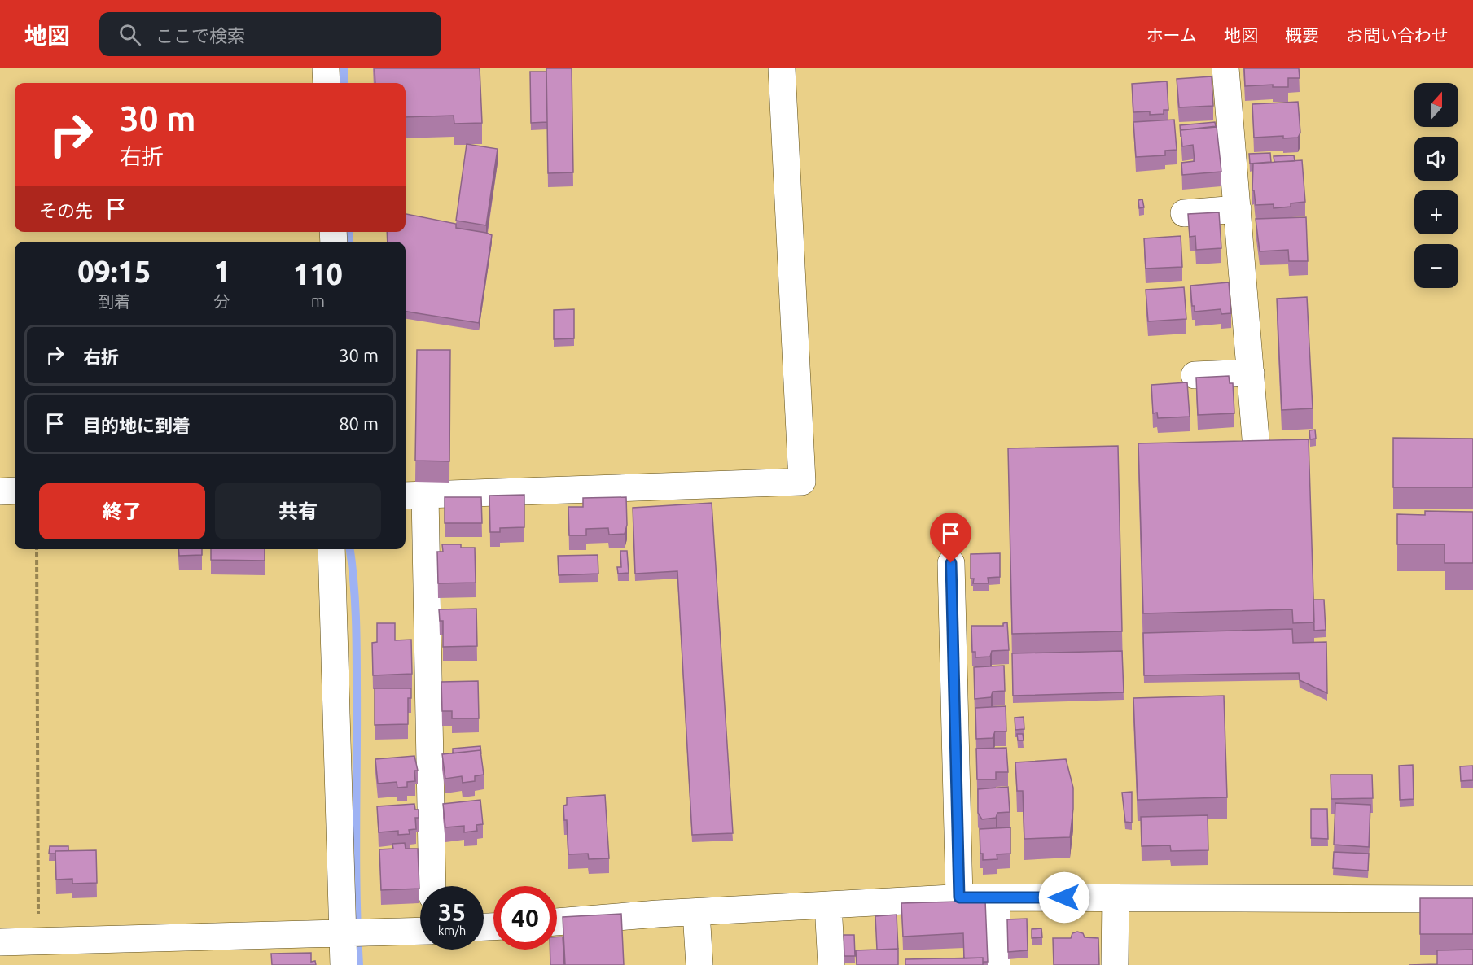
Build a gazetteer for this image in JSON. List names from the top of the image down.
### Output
{
  "north": "top",
  "page": {
    "header": "地図",
    "search": "ここで検索",
    "nav": [
      "ホーム",
      "地図",
      "概要",
      "お問い合わせ"
    ],
    "map_buttons": ["+", "−"],
    "turn": ["30 m", "右折"],
    "then": "その先",
    "eta": [
      "09:15",
      "到着",
      "1",
      "分",
      "110",
      "m"
    ],
    "list": [
      {
        "name": "右折",
        "value": "30 m"
      },
      {
        "name": "目的地に到着",
        "value": "80 m"
      }
    ],
    "buttons": ["終了", "共有"],
    "speed": "35 km/h",
    "limit": "40"
  }
}
